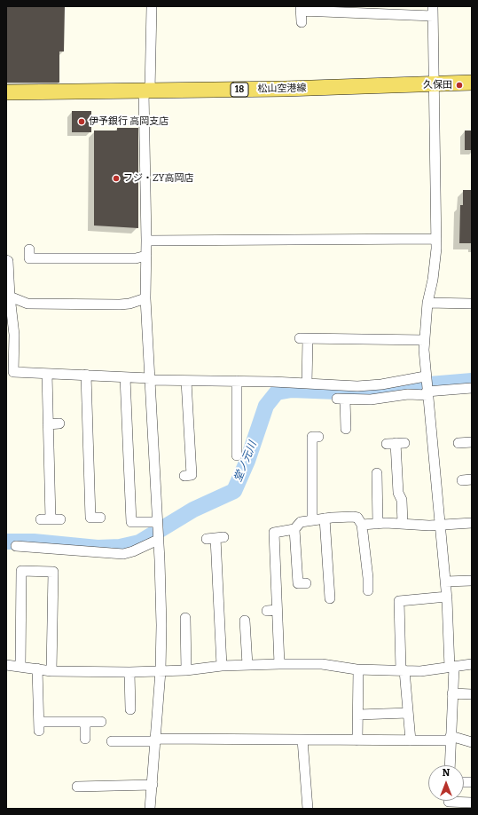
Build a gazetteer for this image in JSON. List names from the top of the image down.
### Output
{
  "streets": {
    "main road": ["松山空港線", "18"]
  },
  "water": ["堂ノ元川"],
  "places": ["久保田", "伊予銀行 高岡支店", "フジ・ZY高岡店"],
  "north": "top"
}
